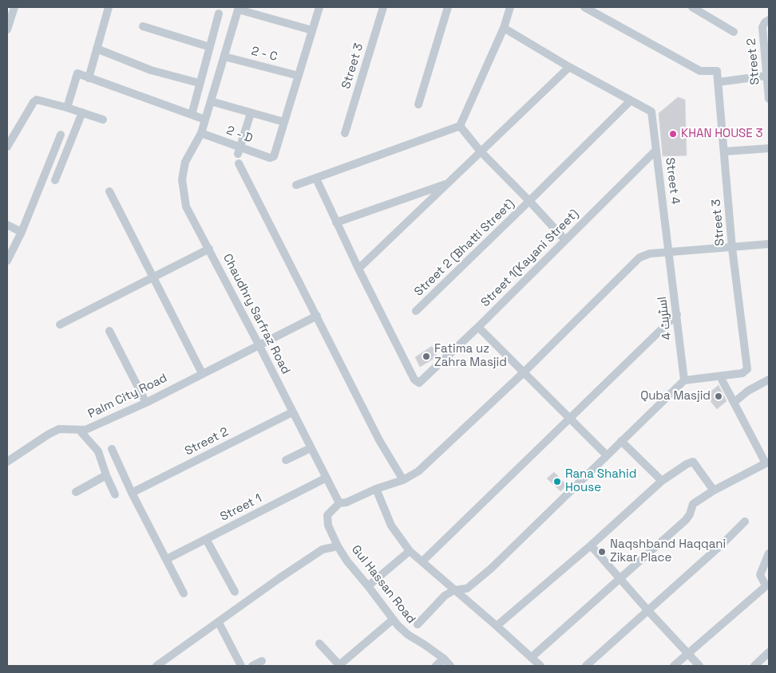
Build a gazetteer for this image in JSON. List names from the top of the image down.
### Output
{
  "streets": {
    "street": [
      "2 - C",
      "Street 2",
      "Street 3",
      "2 - D",
      "Street 4",
      "Street 2 (Bhatti Street)",
      "Street 1(Kayani Street)",
      "Chaudhry Sarfraz Road",
      "اسٹریٹ 4",
      "Palm City Road",
      "Street 1",
      "Gul Hassan Road"
    ]
  },
  "crossings": [
    ["2 - C", "Chaudhry Sarfraz Road"],
    ["Street 2", "Chaudhry Sarfraz Road"],
    ["2 - D", "Chaudhry Sarfraz Road"],
    ["Street 4", "Street 2 (Bhatti Street)"],
    ["Street 4", "Street 1(Kayani Street)"],
    ["Street 4", "اسٹریٹ 4"],
    ["Chaudhry Sarfraz Road", "Palm City Road"],
    ["Chaudhry Sarfraz Road", "Street 1"],
    ["Chaudhry Sarfraz Road", "Gul Hassan Road"]
  ],
  "places": [
    "KHAN HOUSE 3",
    "Fatima uz Zahra Masjid",
    "Quba Masjid",
    "Rana Shahid House",
    "Naqshband Haqqani Zikar Place"
  ]
}
